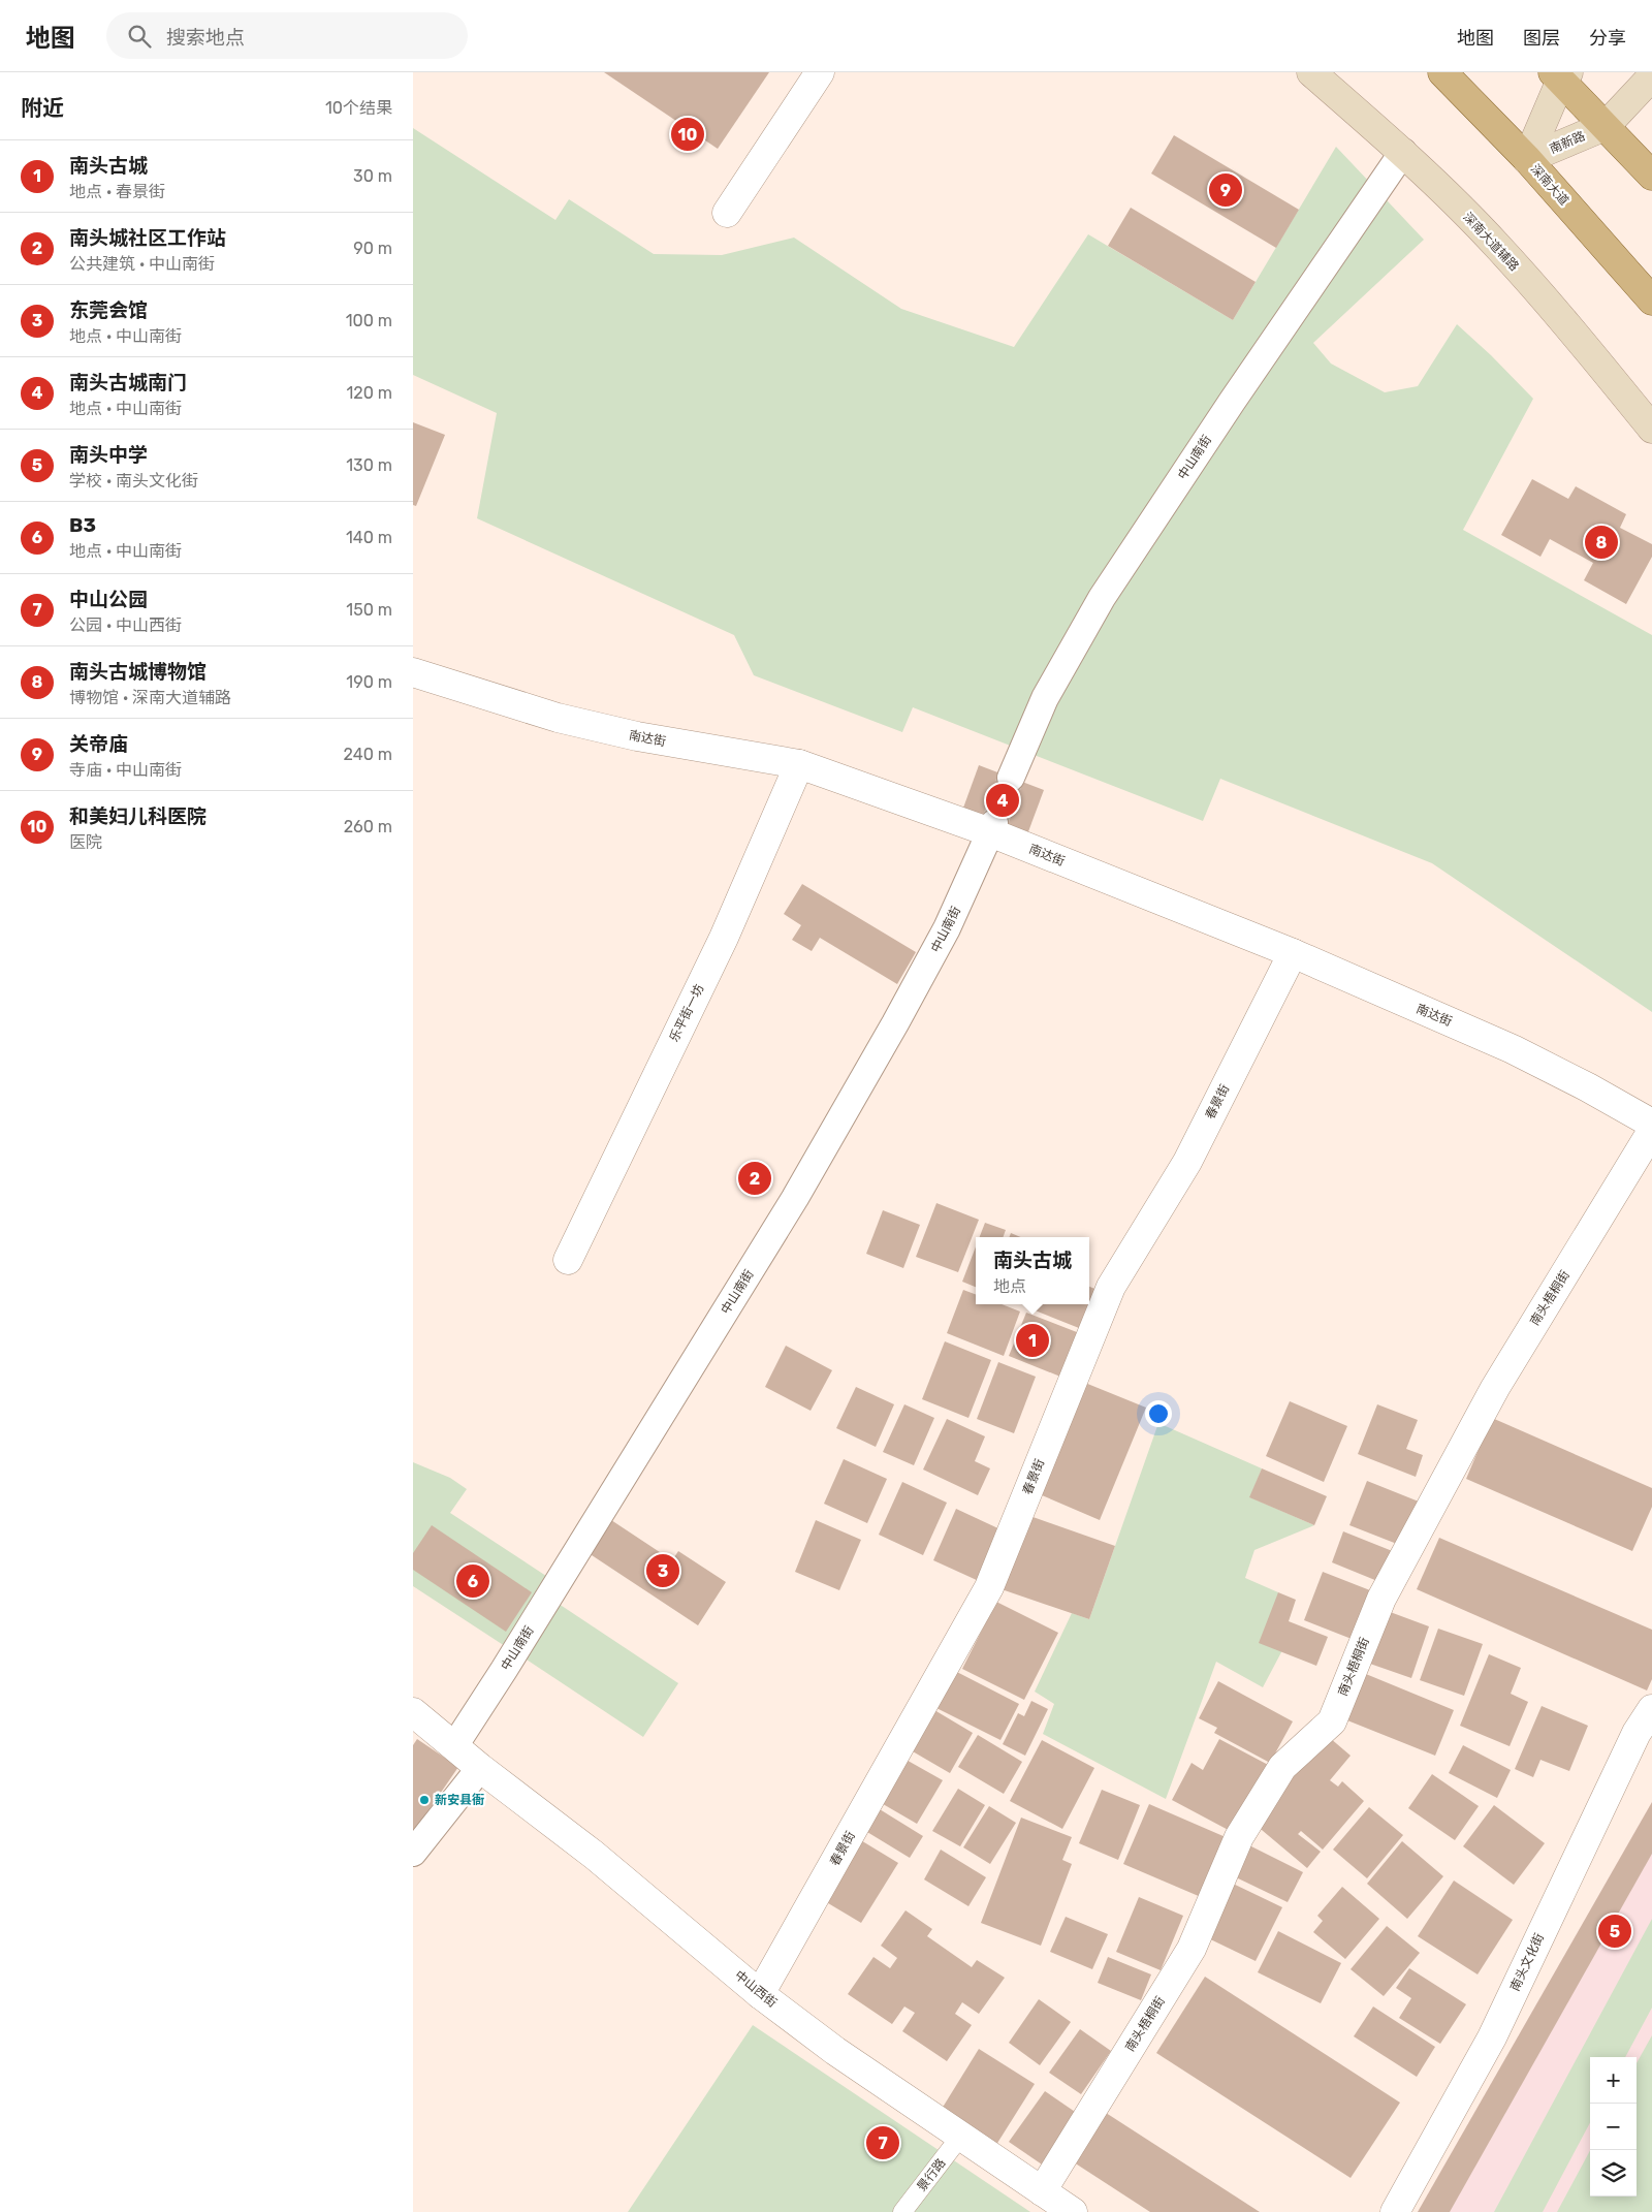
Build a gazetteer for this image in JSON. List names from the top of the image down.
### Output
{
  "streets": {
    "main road": ["南新路", "深南大道", "深南大道辅路"],
    "street": [
      "中山南街",
      "南达街",
      "乐平街一坊",
      "春景街",
      "南头梧桐街",
      "南头文化街",
      "中山西街"
    ],
    "lane": ["景行路"]
  },
  "crossings": [
    ["南新路", "深南大道"],
    ["深南大道辅路", "中山南街"],
    ["中山南街", "南达街"],
    ["中山南街", "中山西街"],
    ["南达街", "乐平街一坊"],
    ["南达街", "春景街"],
    ["春景街", "中山西街"],
    ["南头梧桐街", "中山西街"],
    ["中山西街", "景行路"]
  ],
  "places": ["新安县衙"],
  "page": {
    "header": "地图",
    "search": "搜索地点",
    "nav": ["地图", "图层", "分享"],
    "heading": ["附近", "10个结果"],
    "pins": [
      "10",
      "9",
      "8",
      "4",
      "2",
      "1",
      "3",
      "6",
      "5",
      "7"
    ],
    "list": [
      {
        "mark": "1",
        "name": "南头古城",
        "note": "地点 · 春景街",
        "value": "30 m"
      },
      {
        "mark": "2",
        "name": "南头城社区工作站",
        "note": "公共建筑 · 中山南街",
        "value": "90 m"
      },
      {
        "mark": "3",
        "name": "东莞会馆",
        "note": "地点 · 中山南街",
        "value": "100 m"
      },
      {
        "mark": "4",
        "name": "南头古城南门",
        "note": "地点 · 中山南街",
        "value": "120 m"
      },
      {
        "mark": "5",
        "name": "南头中学",
        "note": "学校 · 南头文化街",
        "value": "130 m"
      },
      {
        "mark": "6",
        "name": "B3",
        "note": "地点 · 中山南街",
        "value": "140 m"
      },
      {
        "mark": "7",
        "name": "中山公园",
        "note": "公园 · 中山西街",
        "value": "150 m"
      },
      {
        "mark": "8",
        "name": "南头古城博物馆",
        "note": "博物馆 · 深南大道辅路",
        "value": "190 m"
      },
      {
        "mark": "9",
        "name": "关帝庙",
        "note": "寺庙 · 中山南街",
        "value": "240 m"
      },
      {
        "mark": "10",
        "name": "和美妇儿科医院",
        "note": "医院",
        "value": "260 m"
      }
    ],
    "popup": ["南头古城", "地点"],
    "map_buttons": ["+", "−"]
  }
}
